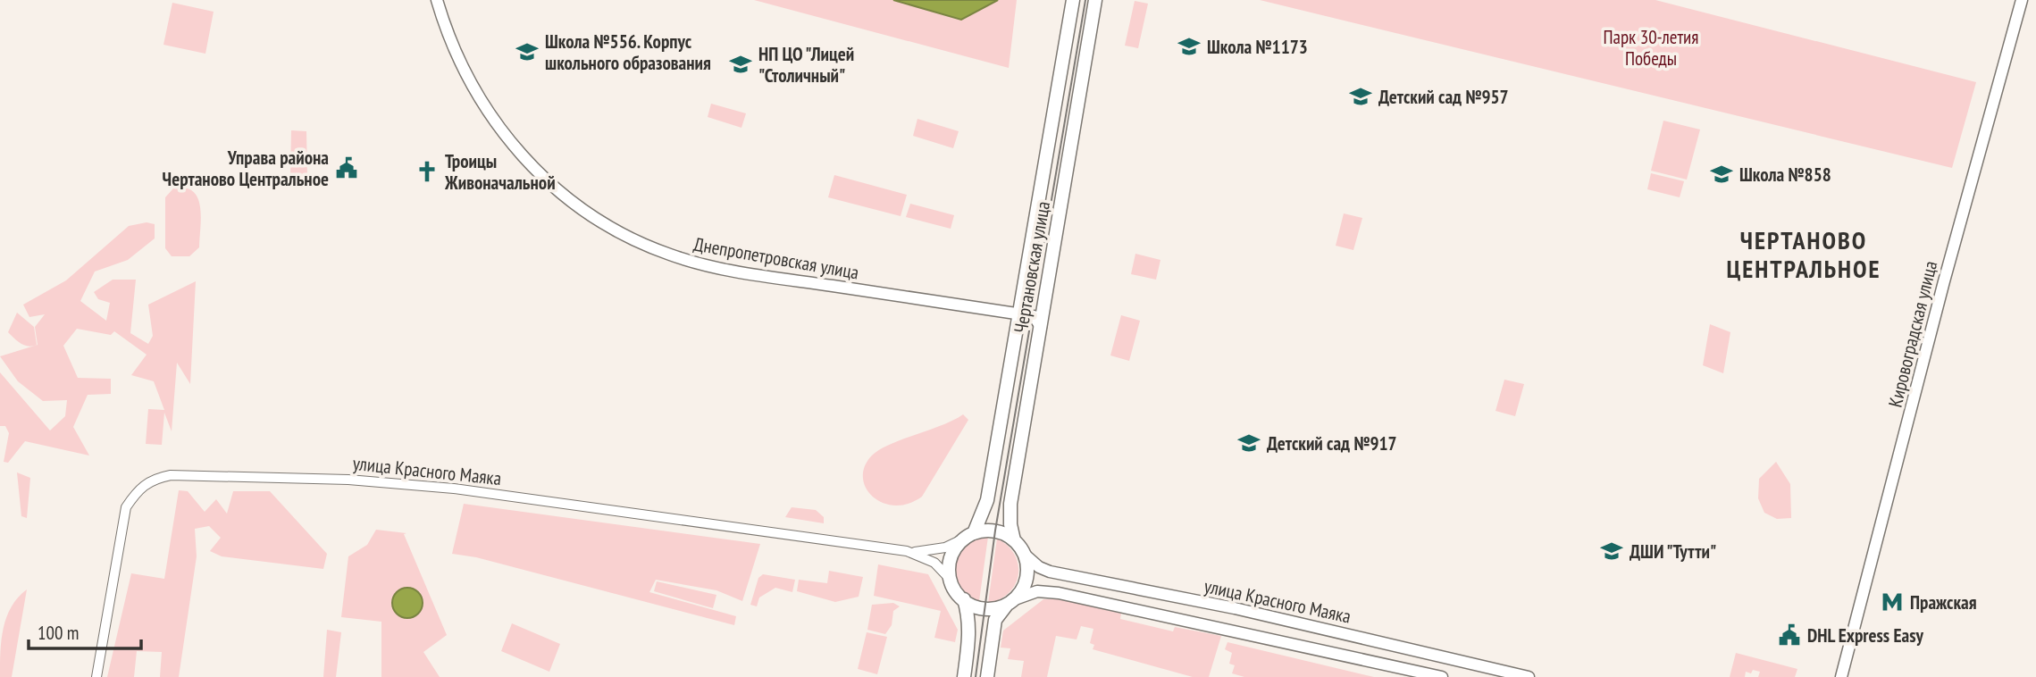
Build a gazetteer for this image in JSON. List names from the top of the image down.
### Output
{
  "streets": {
    "main road": ["Чертановская улица"],
    "street": ["Днепропетровская улица", "Кировоградская улица", "улица Красного Маяка"]
  },
  "crossings": [
    ["Днепропетровская улица", "Чертановская улица"],
    ["Чертановская улица", "улица Красного Маяка"]
  ],
  "districts": ["ЧЕРТАНОВО ЦЕНТРАЛЬНОЕ"],
  "parks": ["Парк 30-летия Победы"],
  "places": {
    "school or university": [
      "Школа №1173",
      "Школа №556. Корпус школьного образования",
      "НП ЦО \"Лицей \"Столичный\"",
      "Детский сад №957",
      "Школа №858",
      "Детский сад №917",
      "ДШИ \"Тутти\""
    ],
    "public building": ["Управа района Чертаново Центральное", "DHL Express Easy"],
    "church": ["Троицы Живоначальной"],
    "metro station": ["Пражская"]
  },
  "scale_bar": "100 m"
}
